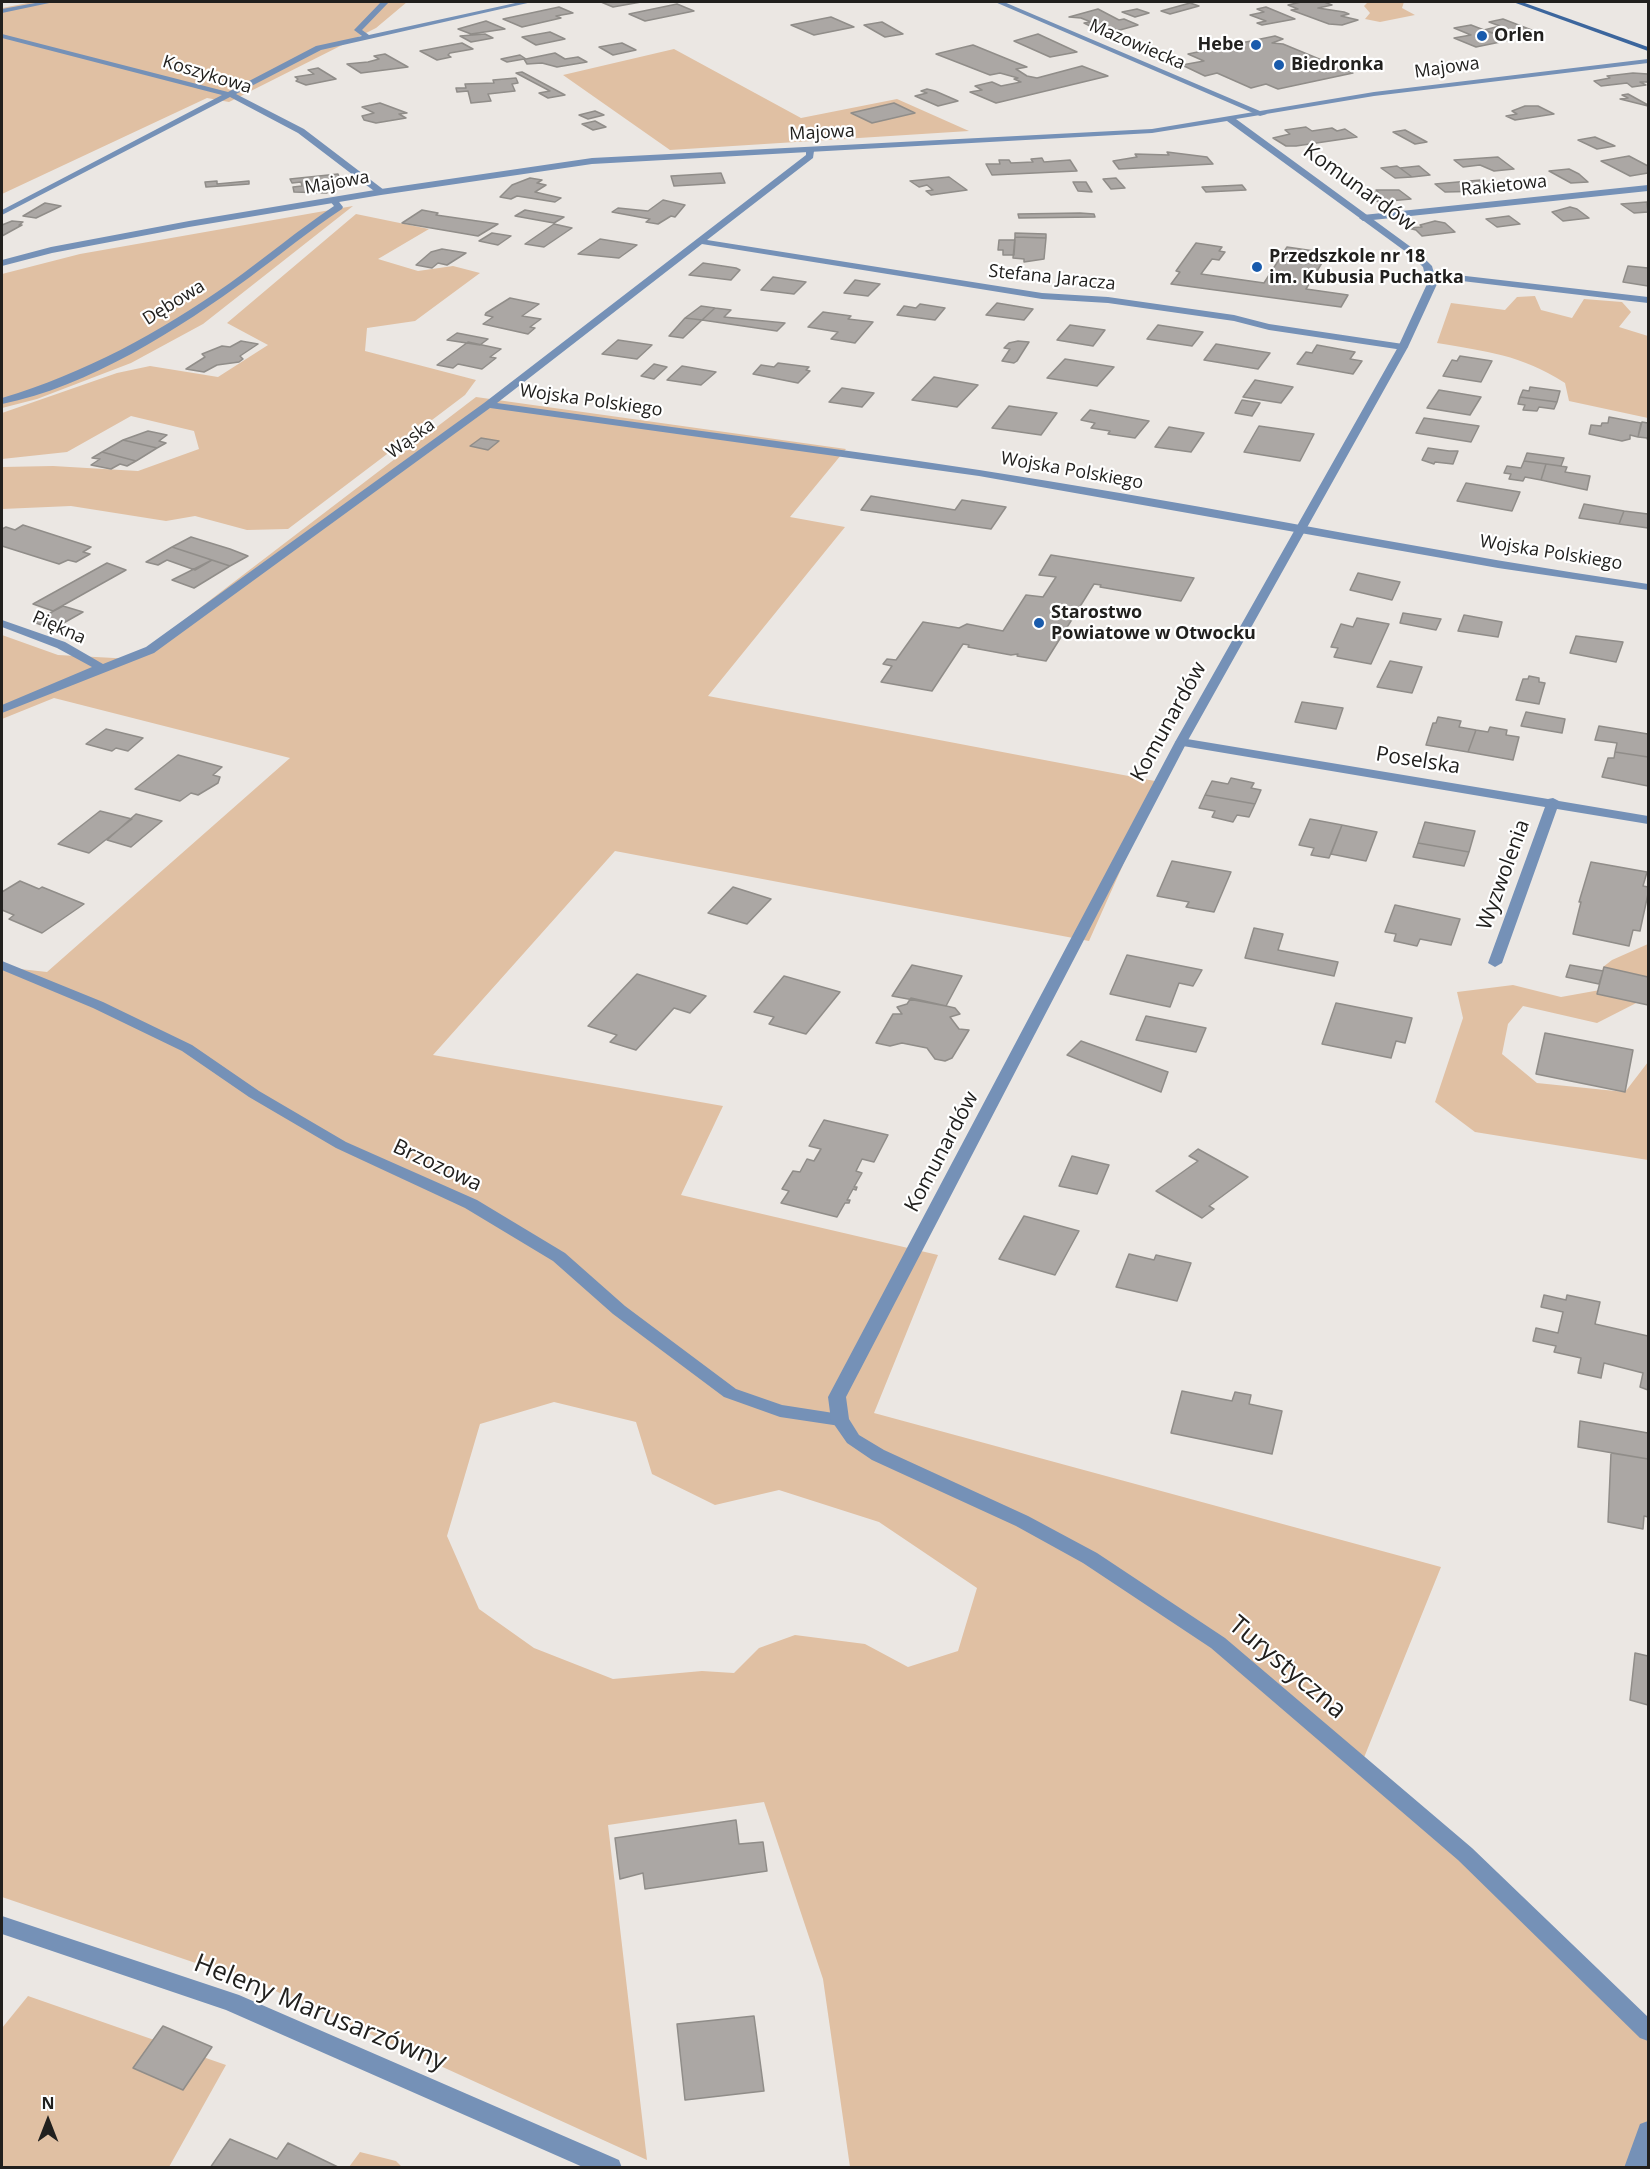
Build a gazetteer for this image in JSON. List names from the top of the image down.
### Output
{
  "streets": {
    "street": [
      "Mazowiecka",
      "Majowa",
      "Koszykowa",
      "Rakietowa",
      "Komunardów",
      "Stefana Jaracza",
      "Dębowa",
      "Wojska Polskiego",
      "Wąska",
      "Piękna",
      "Poselska",
      "Wyzwolenia",
      "Brzozowa",
      "Turystyczna",
      "Heleny Marusarzówny"
    ]
  },
  "crossings": [
    ["Mazowiecka", "Majowa"],
    ["Majowa", "Koszykowa"],
    ["Majowa", "Komunardów"],
    ["Majowa", "Dębowa"],
    ["Majowa", "Wąska"],
    ["Rakietowa", "Komunardów"],
    ["Komunardów", "Stefana Jaracza"],
    ["Komunardów", "Wojska Polskiego"],
    ["Komunardów", "Poselska"],
    ["Komunardów", "Brzozowa"],
    ["Komunardów", "Turystyczna"],
    ["Stefana Jaracza", "Wąska"],
    ["Wojska Polskiego", "Wąska"],
    ["Wąska", "Piękna"],
    ["Poselska", "Wyzwolenia"],
    ["Brzozowa", "Turystyczna"]
  ],
  "places": [
    "Orlen",
    "Hebe",
    "Biedronka",
    "Przedszkole nr 18 im. Kubusia Puchatka",
    "Starostwo Powiatowe w Otwocku"
  ],
  "north": "top"
}
